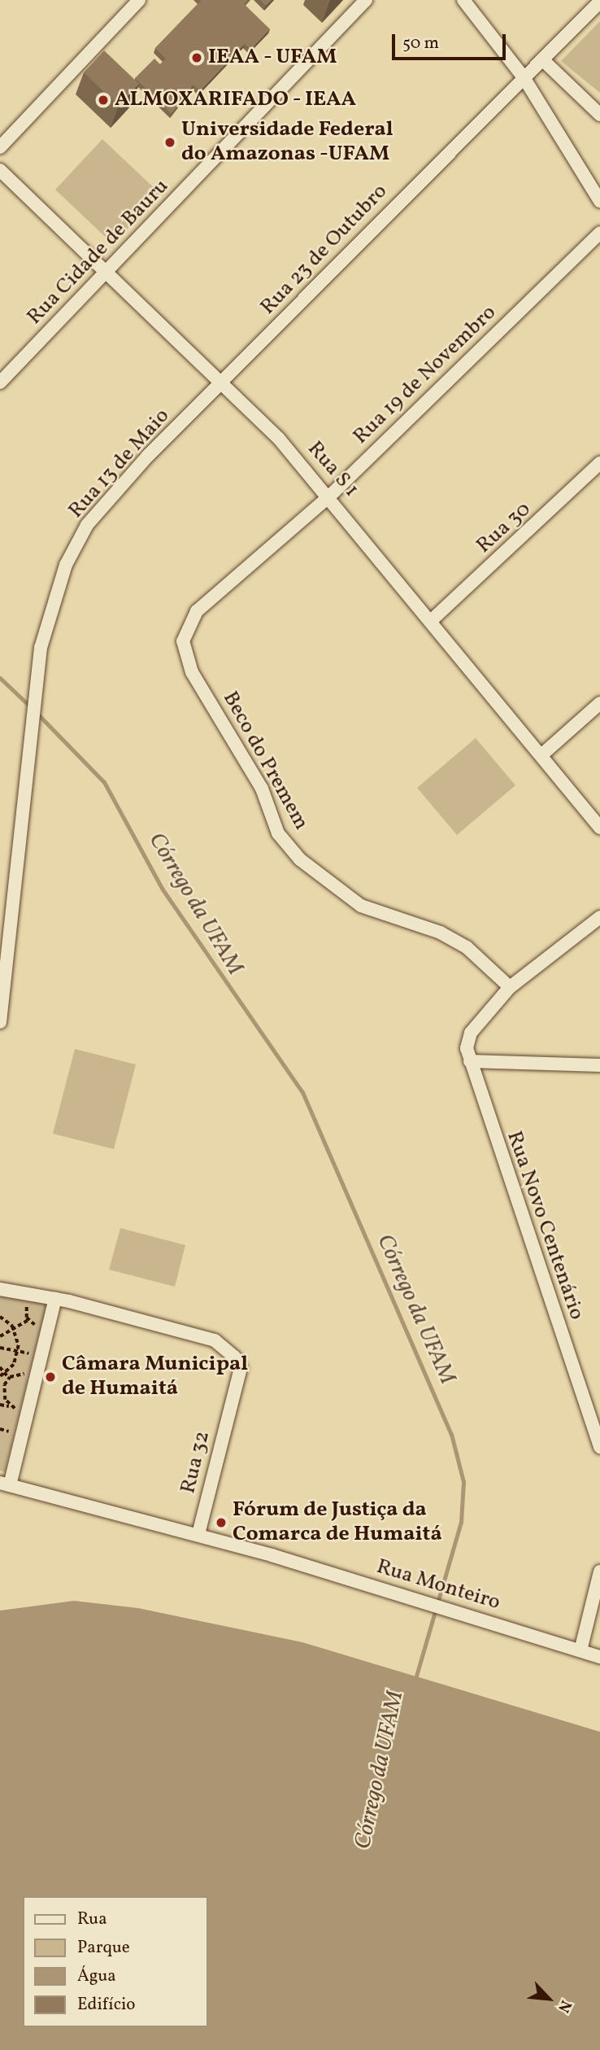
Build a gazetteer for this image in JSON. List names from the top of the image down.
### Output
{
  "streets": {
    "street": [
      "Rua 23 de Outubro",
      "Rua Cidade de Bauru",
      "Rua 19 de Novembro",
      "Rua 13 de Maio",
      "Rua S 1",
      "Rua 30",
      "Beco do Premem",
      "Rua Novo Centenário",
      "Rua 32",
      "Rua Monteiro"
    ]
  },
  "crossings": [
    ["Rua 23 de Outubro", "Rua 13 de Maio"],
    ["Rua 23 de Outubro", "Rua S 1"],
    ["Rua Cidade de Bauru", "Rua S 1"],
    ["Rua 19 de Novembro", "Rua S 1"],
    ["Rua 19 de Novembro", "Beco do Premem"],
    ["Rua 13 de Maio", "Rua S 1"],
    ["Rua S 1", "Rua 30"],
    ["Rua 32", "Rua Monteiro"]
  ],
  "water": ["Córrego da UFAM"],
  "places": [
    "IEAA - UFAM",
    "ALMOXARIFADO - IEAA",
    "Universidade Federal do Amazonas -UFAM",
    "Câmara Municipal de Humaitá",
    "Fórum de Justiça da Comarca de Humaitá"
  ],
  "legend": [
    "Rua",
    "Parque",
    "Água",
    "Edifício"
  ],
  "scale_bar": "50 m",
  "north": "bottom right"
}
